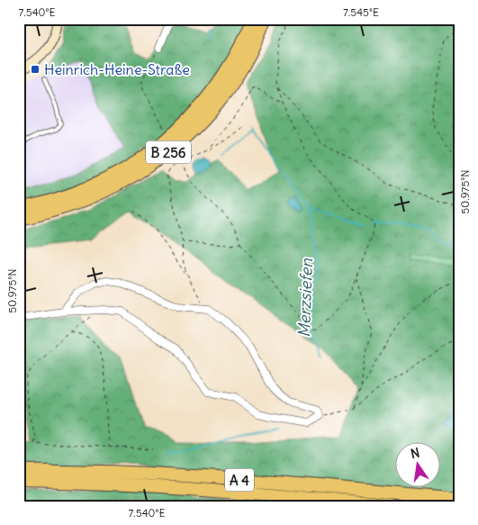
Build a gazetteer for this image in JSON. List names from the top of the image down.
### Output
{
  "streets": {
    "highway": ["B 256", "A 4"]
  },
  "water": ["Merzsiefen"],
  "places": {
    "transit": ["Heinrich-Heine-Straße"]
  },
  "north": "top",
  "coordinates": ["7.540°E", "7.545°E", "50.975°N"]
}
